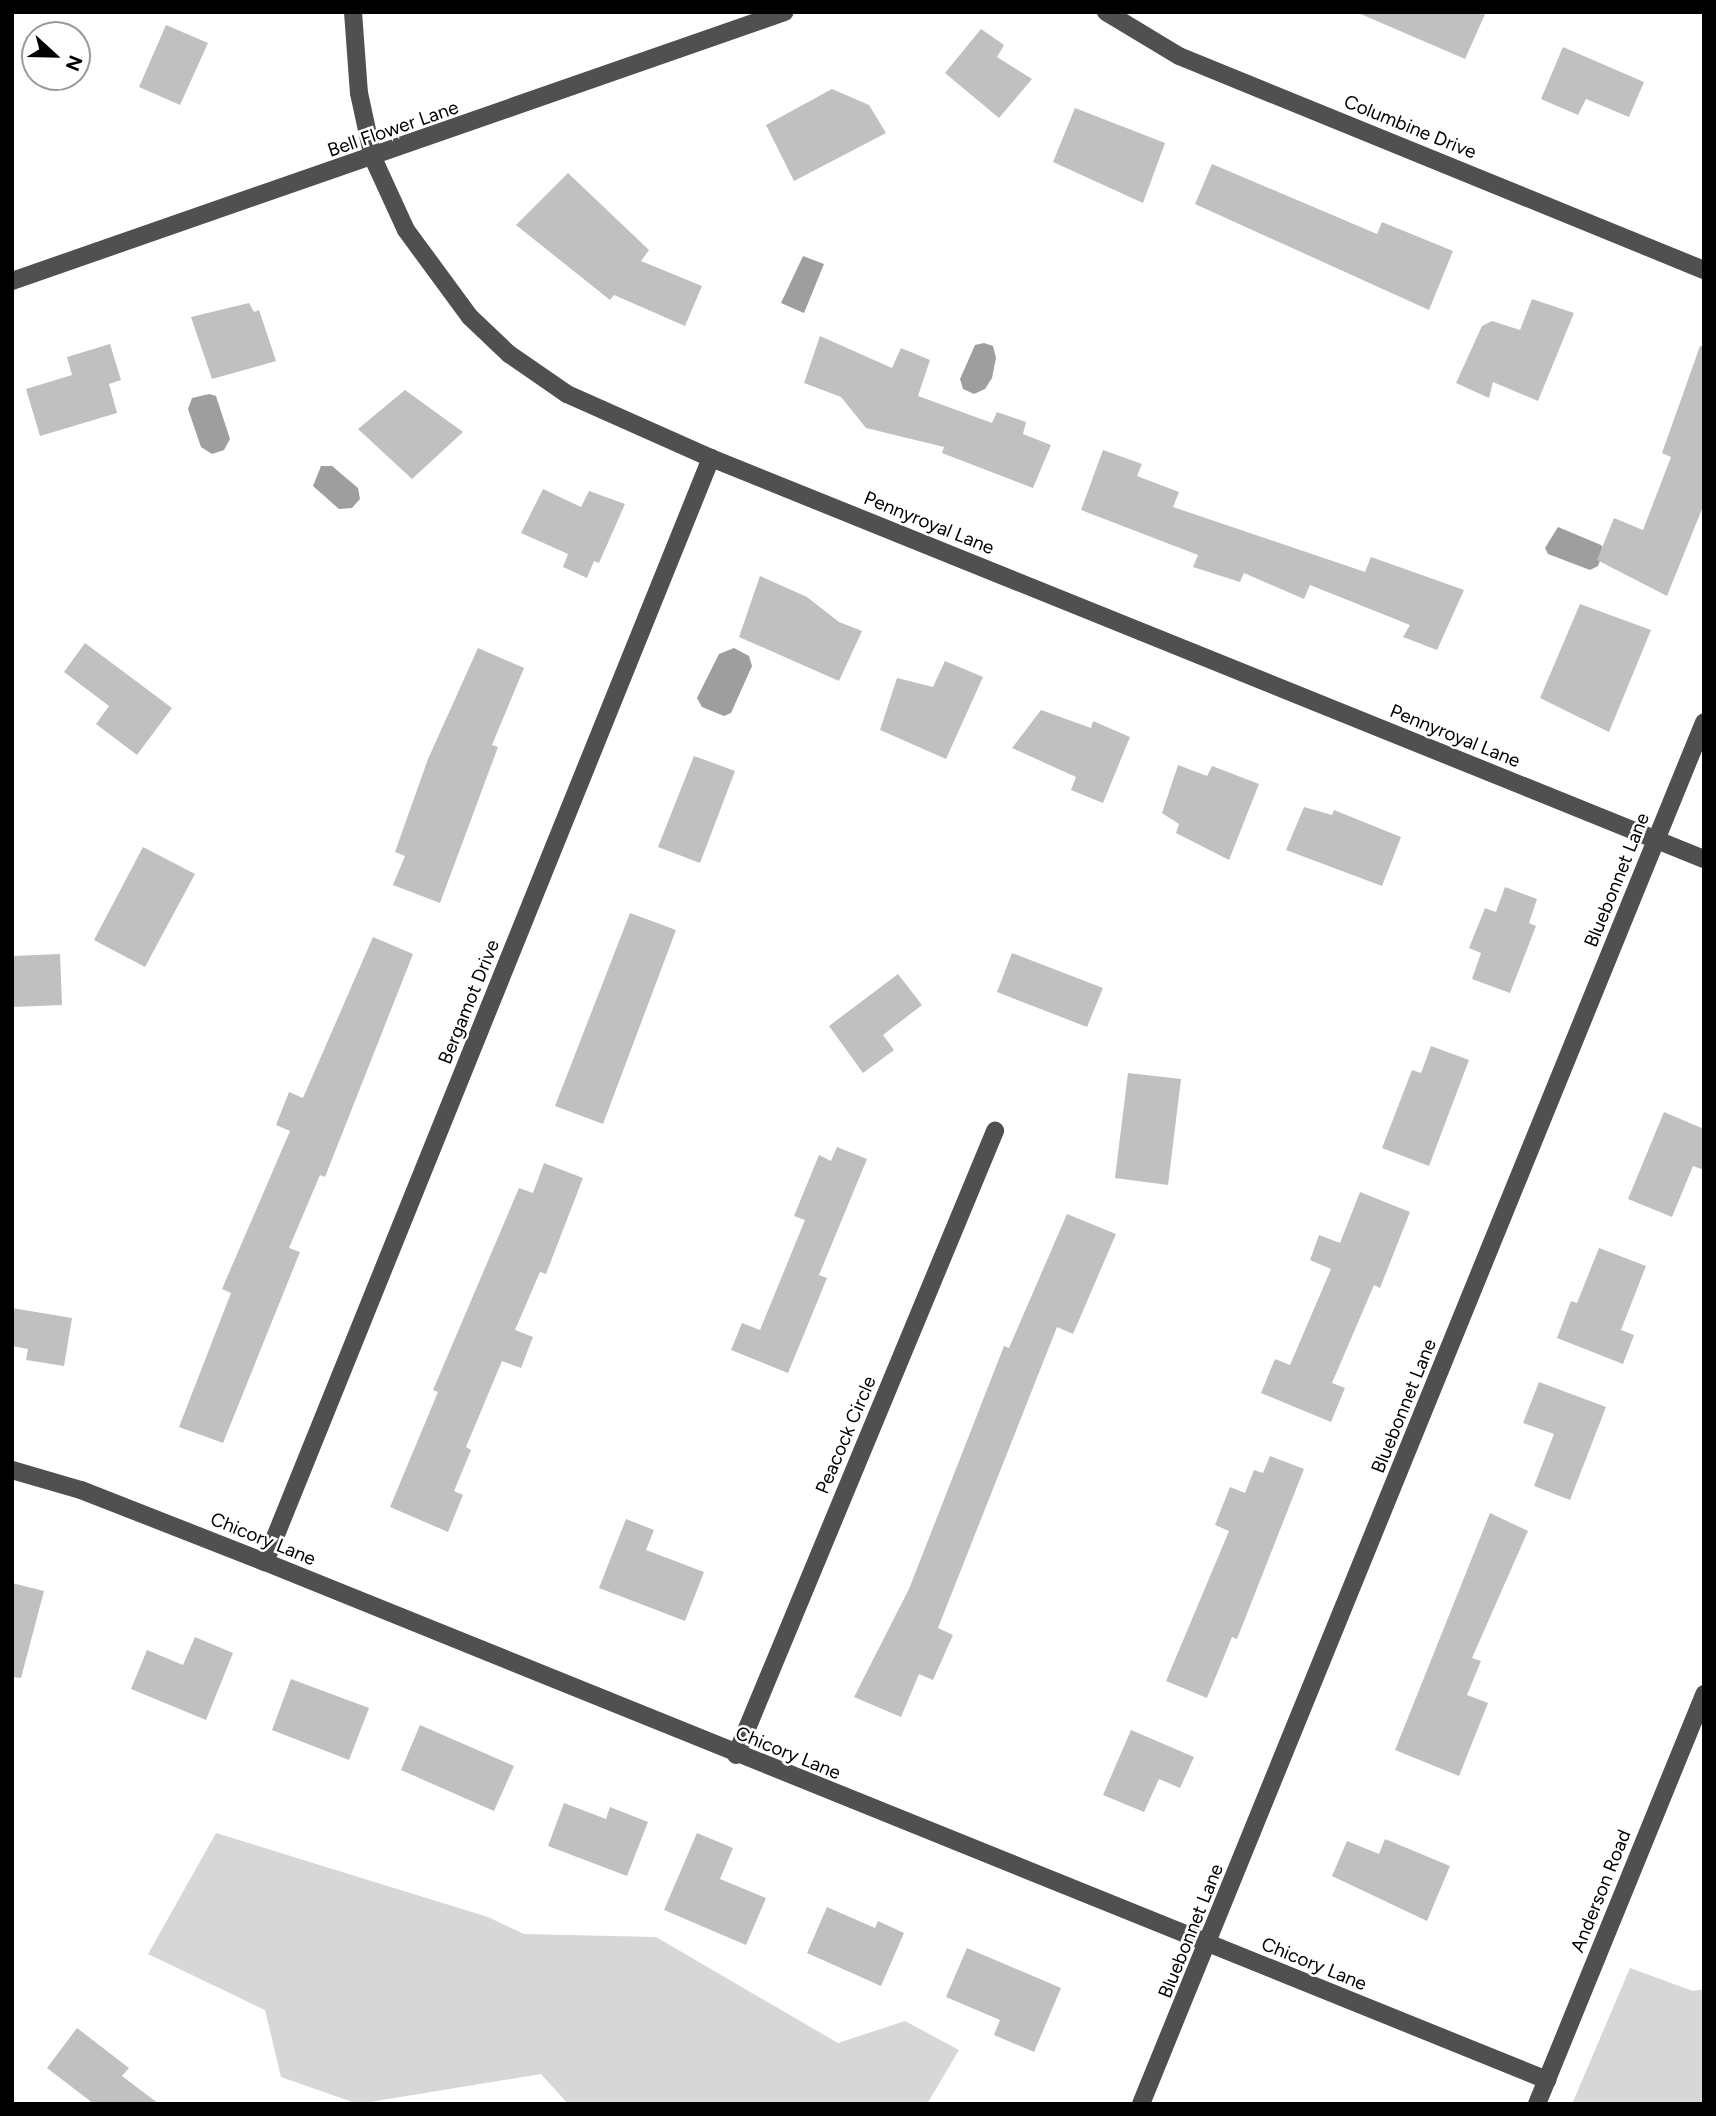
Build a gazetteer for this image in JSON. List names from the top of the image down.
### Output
{
  "streets": {
    "street": [
      "Columbine Drive",
      "Bell Flower Lane",
      "Pennyroyal Lane",
      "Bluebonnet Lane",
      "Bergamot Drive",
      "Peacock Circle",
      "Chicory Lane",
      "Anderson Road"
    ]
  },
  "crossings": [
    ["Bell Flower Lane", "Pennyroyal Lane"],
    ["Pennyroyal Lane", "Bluebonnet Lane"],
    ["Pennyroyal Lane", "Bergamot Drive"],
    ["Bluebonnet Lane", "Chicory Lane"],
    ["Bergamot Drive", "Chicory Lane"],
    ["Peacock Circle", "Chicory Lane"],
    ["Chicory Lane", "Anderson Road"]
  ],
  "north": "right"
}
